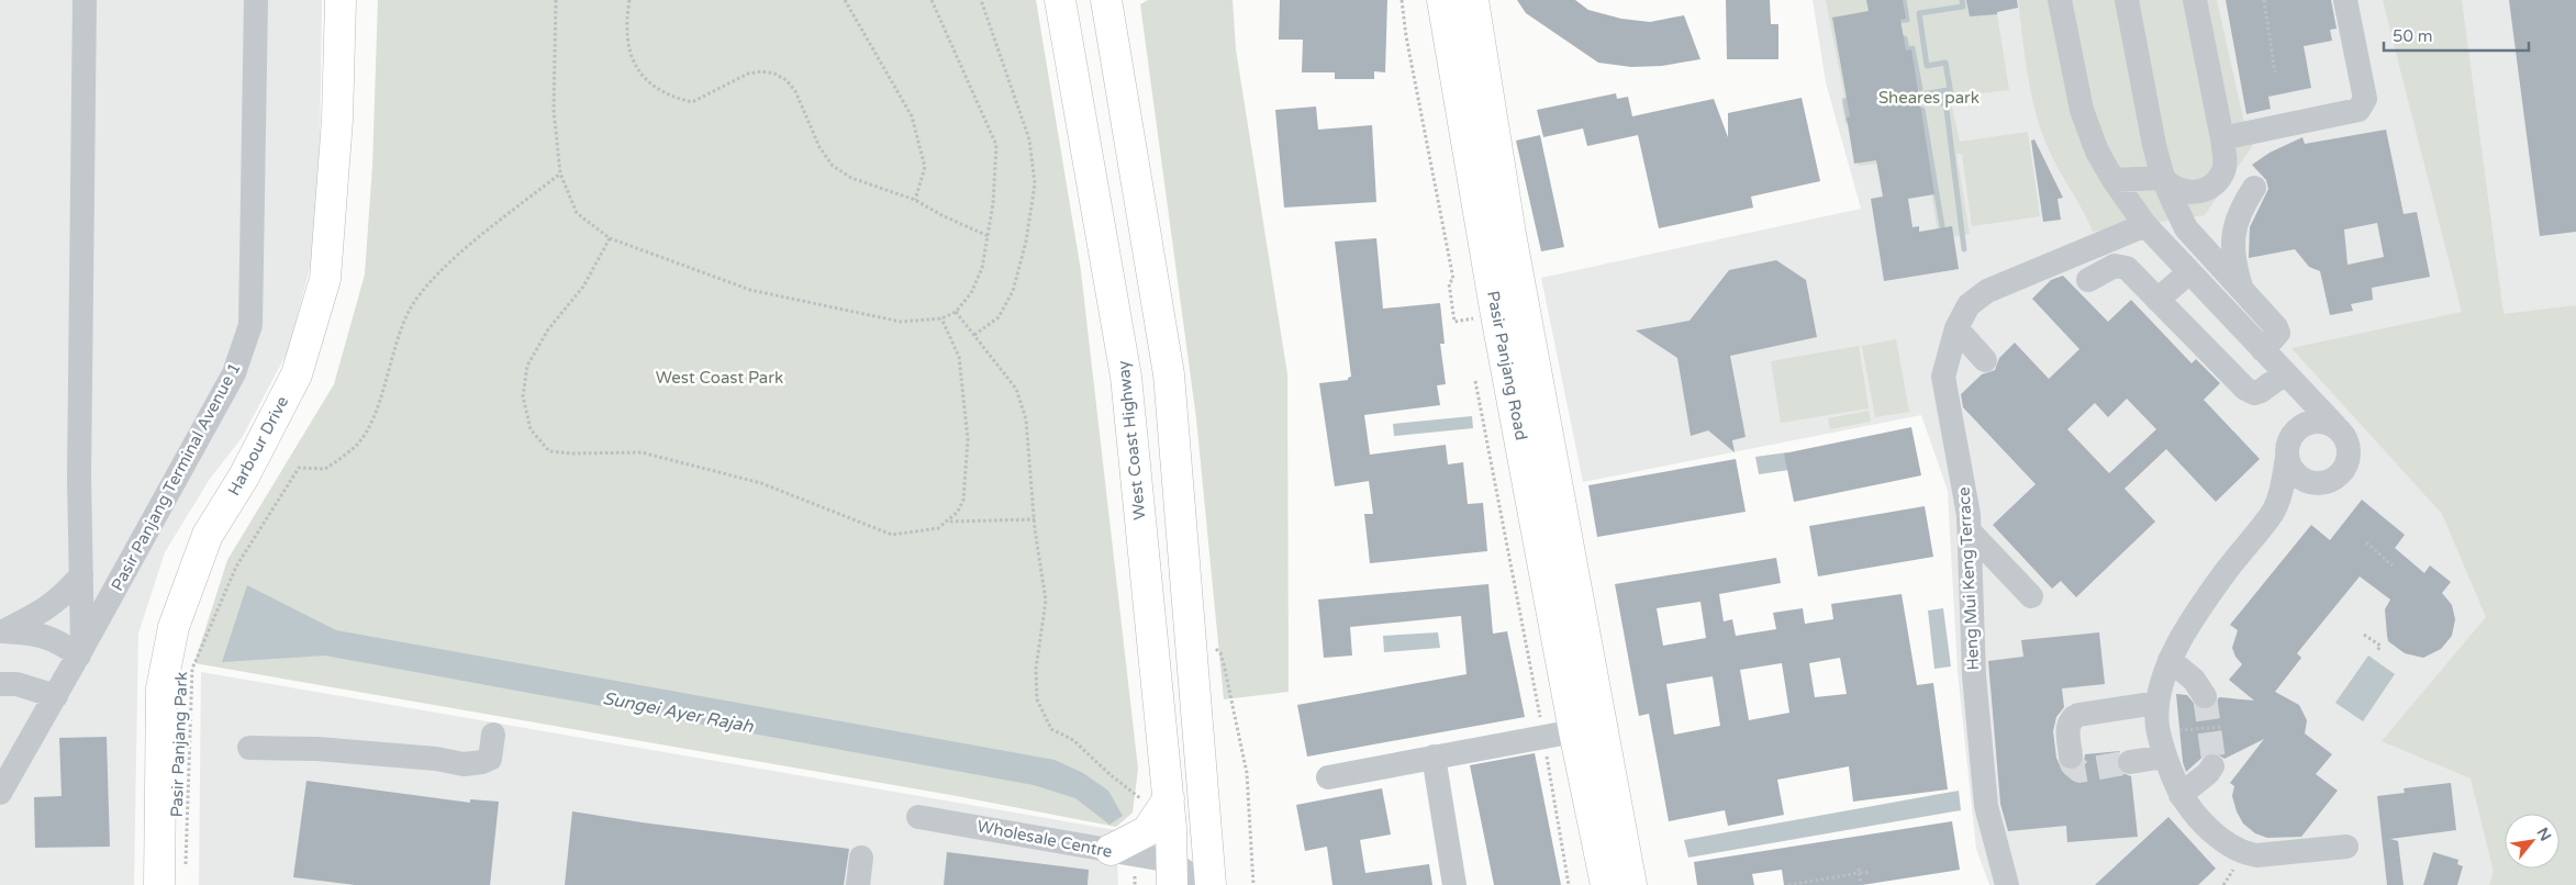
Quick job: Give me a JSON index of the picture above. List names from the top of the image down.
{
  "streets": {
    "main road": ["Pasir Panjang Road", "West Coast Highway", "Harbour Drive"],
    "street": ["Pasir Panjang Terminal Avenue 1", "Heng Mui Keng Terrace", "Wholesale Centre"],
    "path": ["Pasir Panjang Park"]
  },
  "crossings": [
    ["West Coast Highway", "Wholesale Centre"],
    ["Harbour Drive", "Pasir Panjang Park"]
  ],
  "water": ["Sungei Ayer Rajah"],
  "parks": ["Sheares park", "West Coast Park"],
  "scale_bar": "50 m",
  "north": "top right"
}
